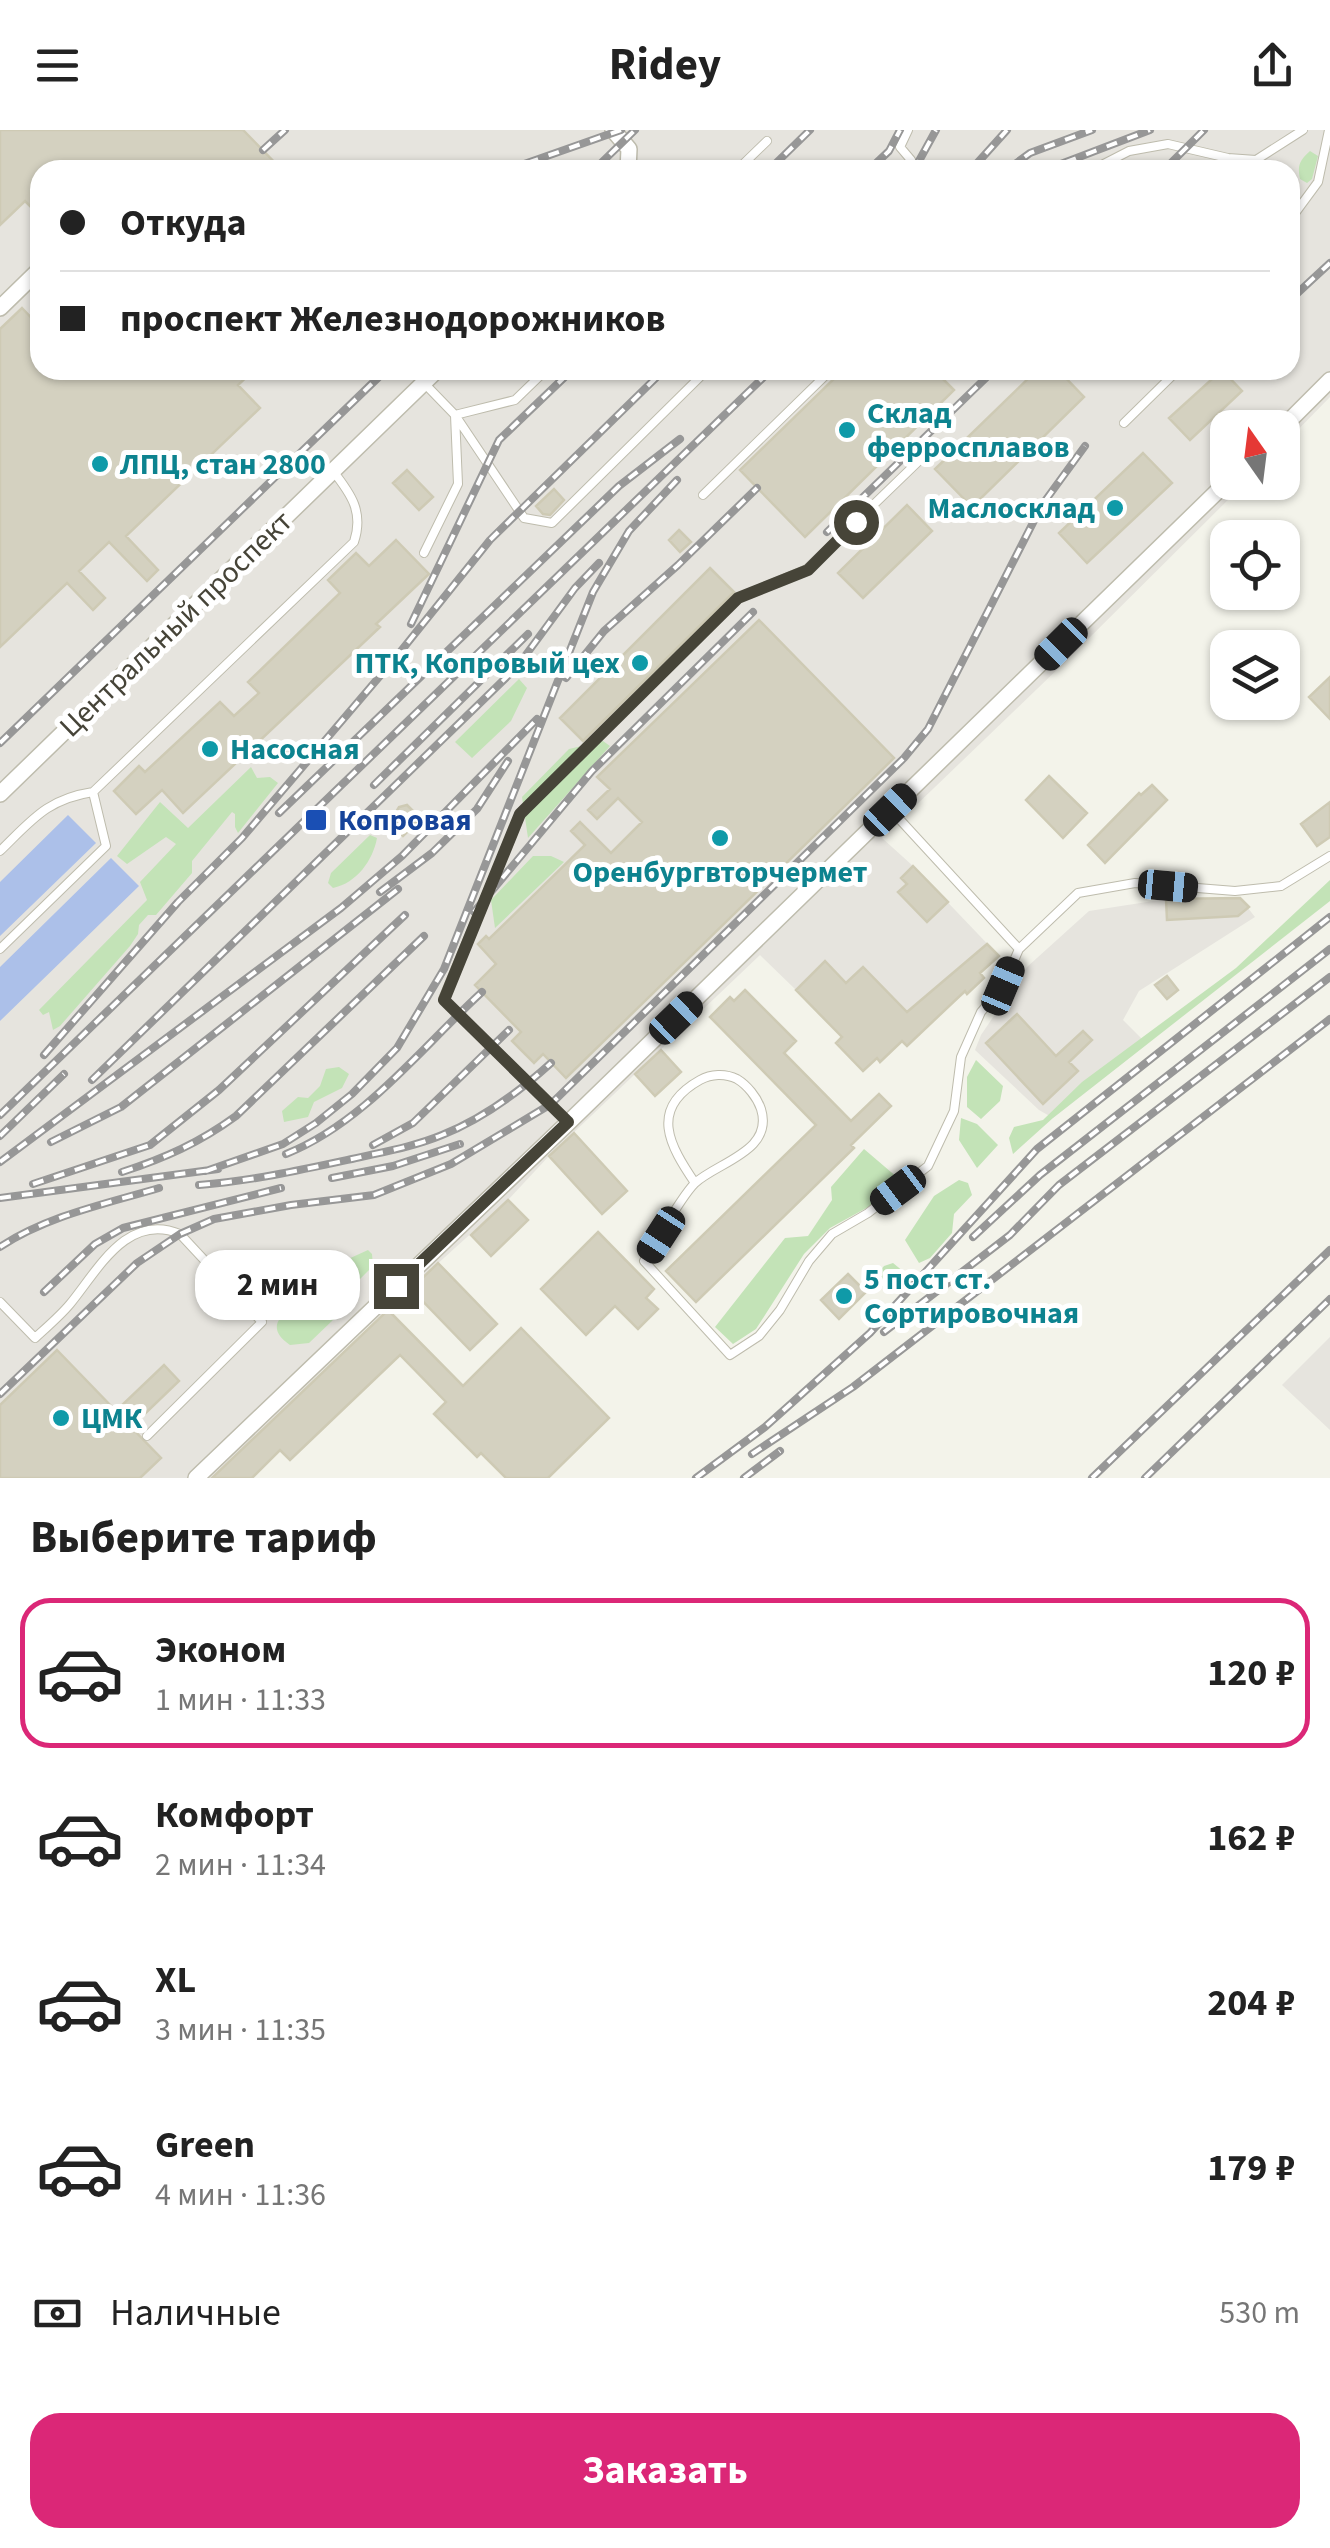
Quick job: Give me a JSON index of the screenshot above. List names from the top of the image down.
{
  "streets": {
    "street": ["Центральный проспект"]
  },
  "places": {
    "other": [
      "Склад ферросплавов",
      "ЛПЦ, стан 2800",
      "Маслосклад",
      "ПТК, Копровый цех",
      "Насосная",
      "Оренбургвторчермет",
      "5 пост ст. Сортировочная",
      "ЦМК"
    ],
    "transit": ["Копровая"]
  },
  "north": "top",
  "page": {
    "header": "Ridey",
    "banner": ["Откуда", "проспект Железнодорожников"],
    "bubble": "2 мин",
    "heading": "Выберите тариф",
    "list": [
      {
        "name": "Эконом",
        "note": "1 мин · 11:33",
        "value": "120 ₽"
      },
      {
        "name": "Комфорт",
        "note": "2 мин · 11:34",
        "value": "162 ₽"
      },
      {
        "name": "XL",
        "note": "3 мин · 11:35",
        "value": "204 ₽"
      },
      {
        "name": "Green",
        "note": "4 мин · 11:36",
        "value": "179 ₽"
      }
    ],
    "pay": ["Наличные", "530 m"],
    "buttons": "Заказать"
  }
}
